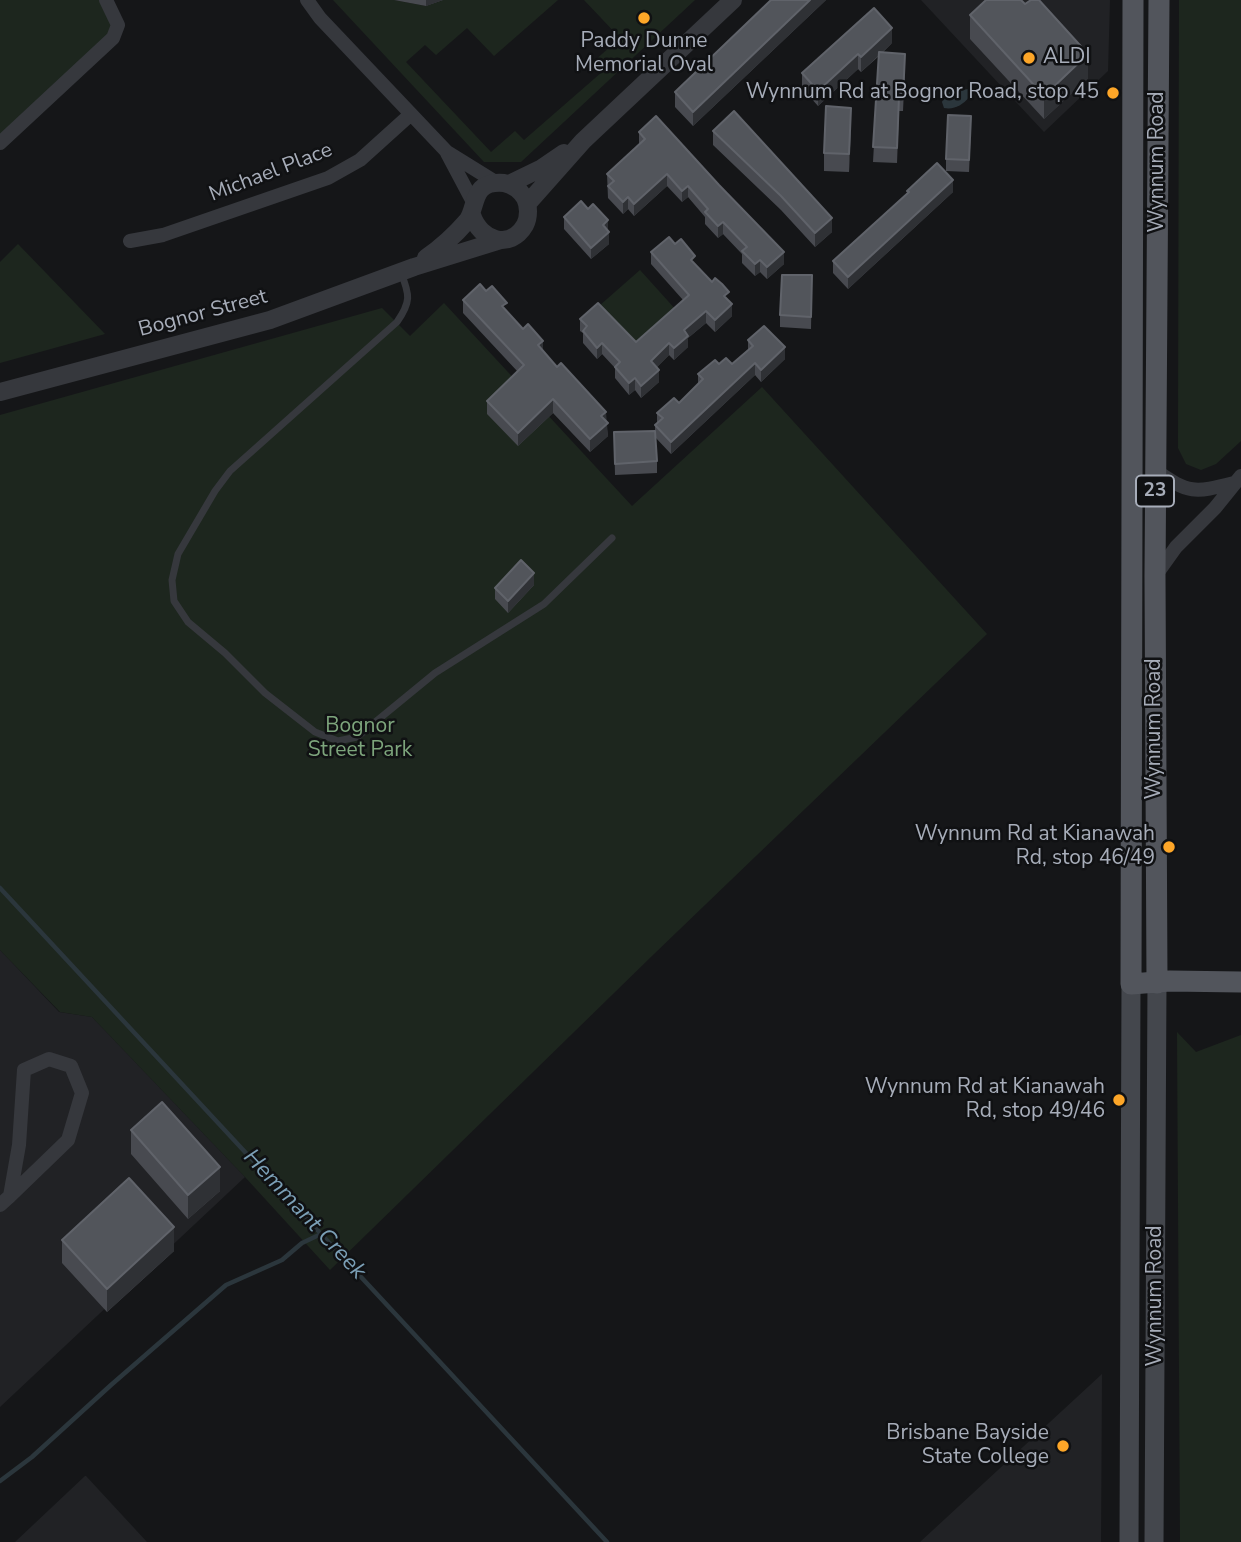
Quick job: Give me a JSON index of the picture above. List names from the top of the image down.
{
  "streets": {
    "main road": ["Wynnum Road", "23"],
    "street": ["Michael Place", "Bognor Street"]
  },
  "water": ["Hemmant Creek"],
  "parks": ["Bognor Street Park"],
  "places": [
    "Paddy Dunne Memorial Oval",
    "ALDI",
    "Wynnum Rd at Bognor Road, stop 45",
    "Wynnum Rd at Kianawah Rd, stop 46/49",
    "Wynnum Rd at Kianawah Rd, stop 49/46",
    "Brisbane Bayside State College"
  ]
}
